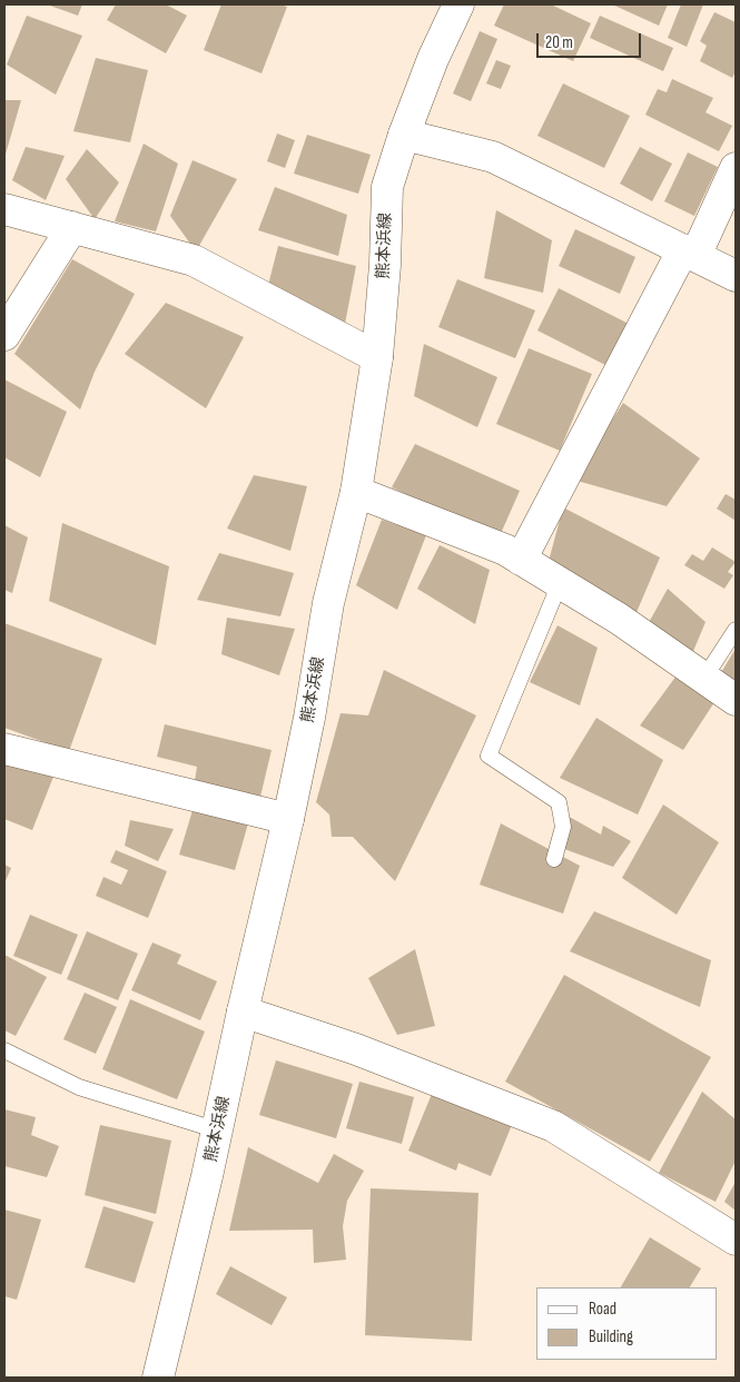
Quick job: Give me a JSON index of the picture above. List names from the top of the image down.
{
  "streets": {
    "street": ["熊本浜線"]
  },
  "legend": ["Road", "Building"],
  "scale_bar": "20 m"
}
